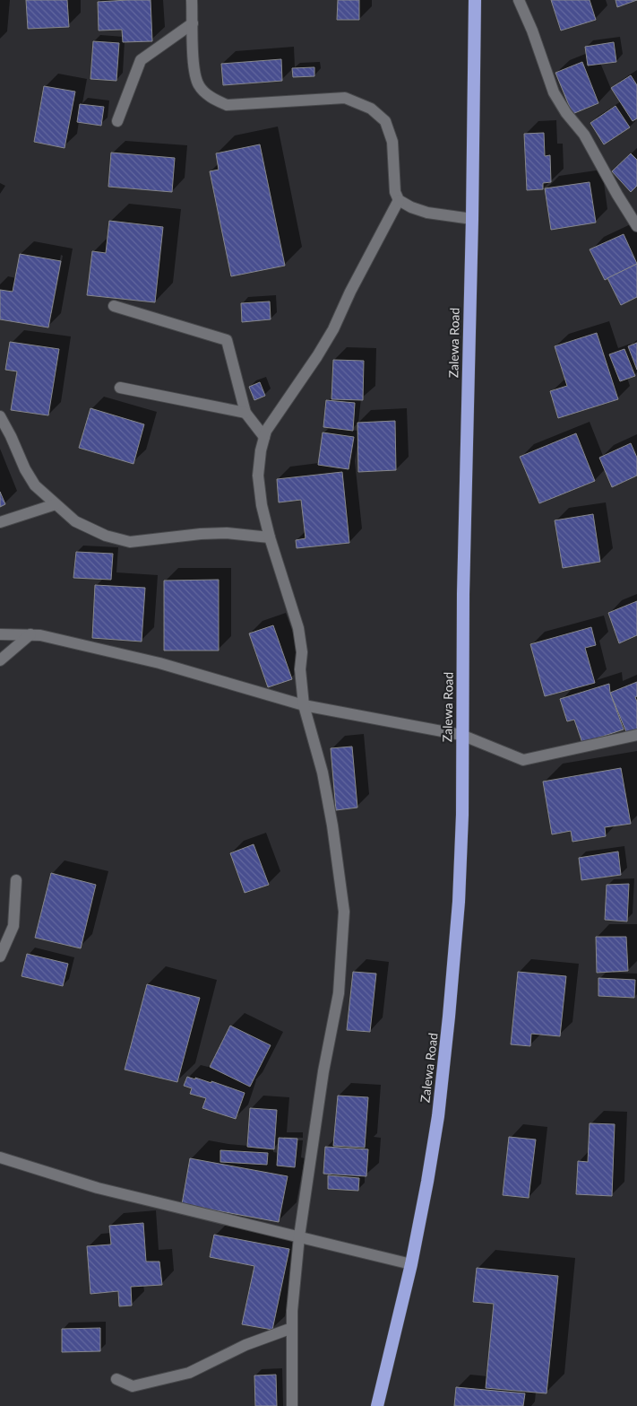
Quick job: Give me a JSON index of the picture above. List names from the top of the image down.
{
  "streets": {
    "highway": ["Zalewa Road"]
  }
}
